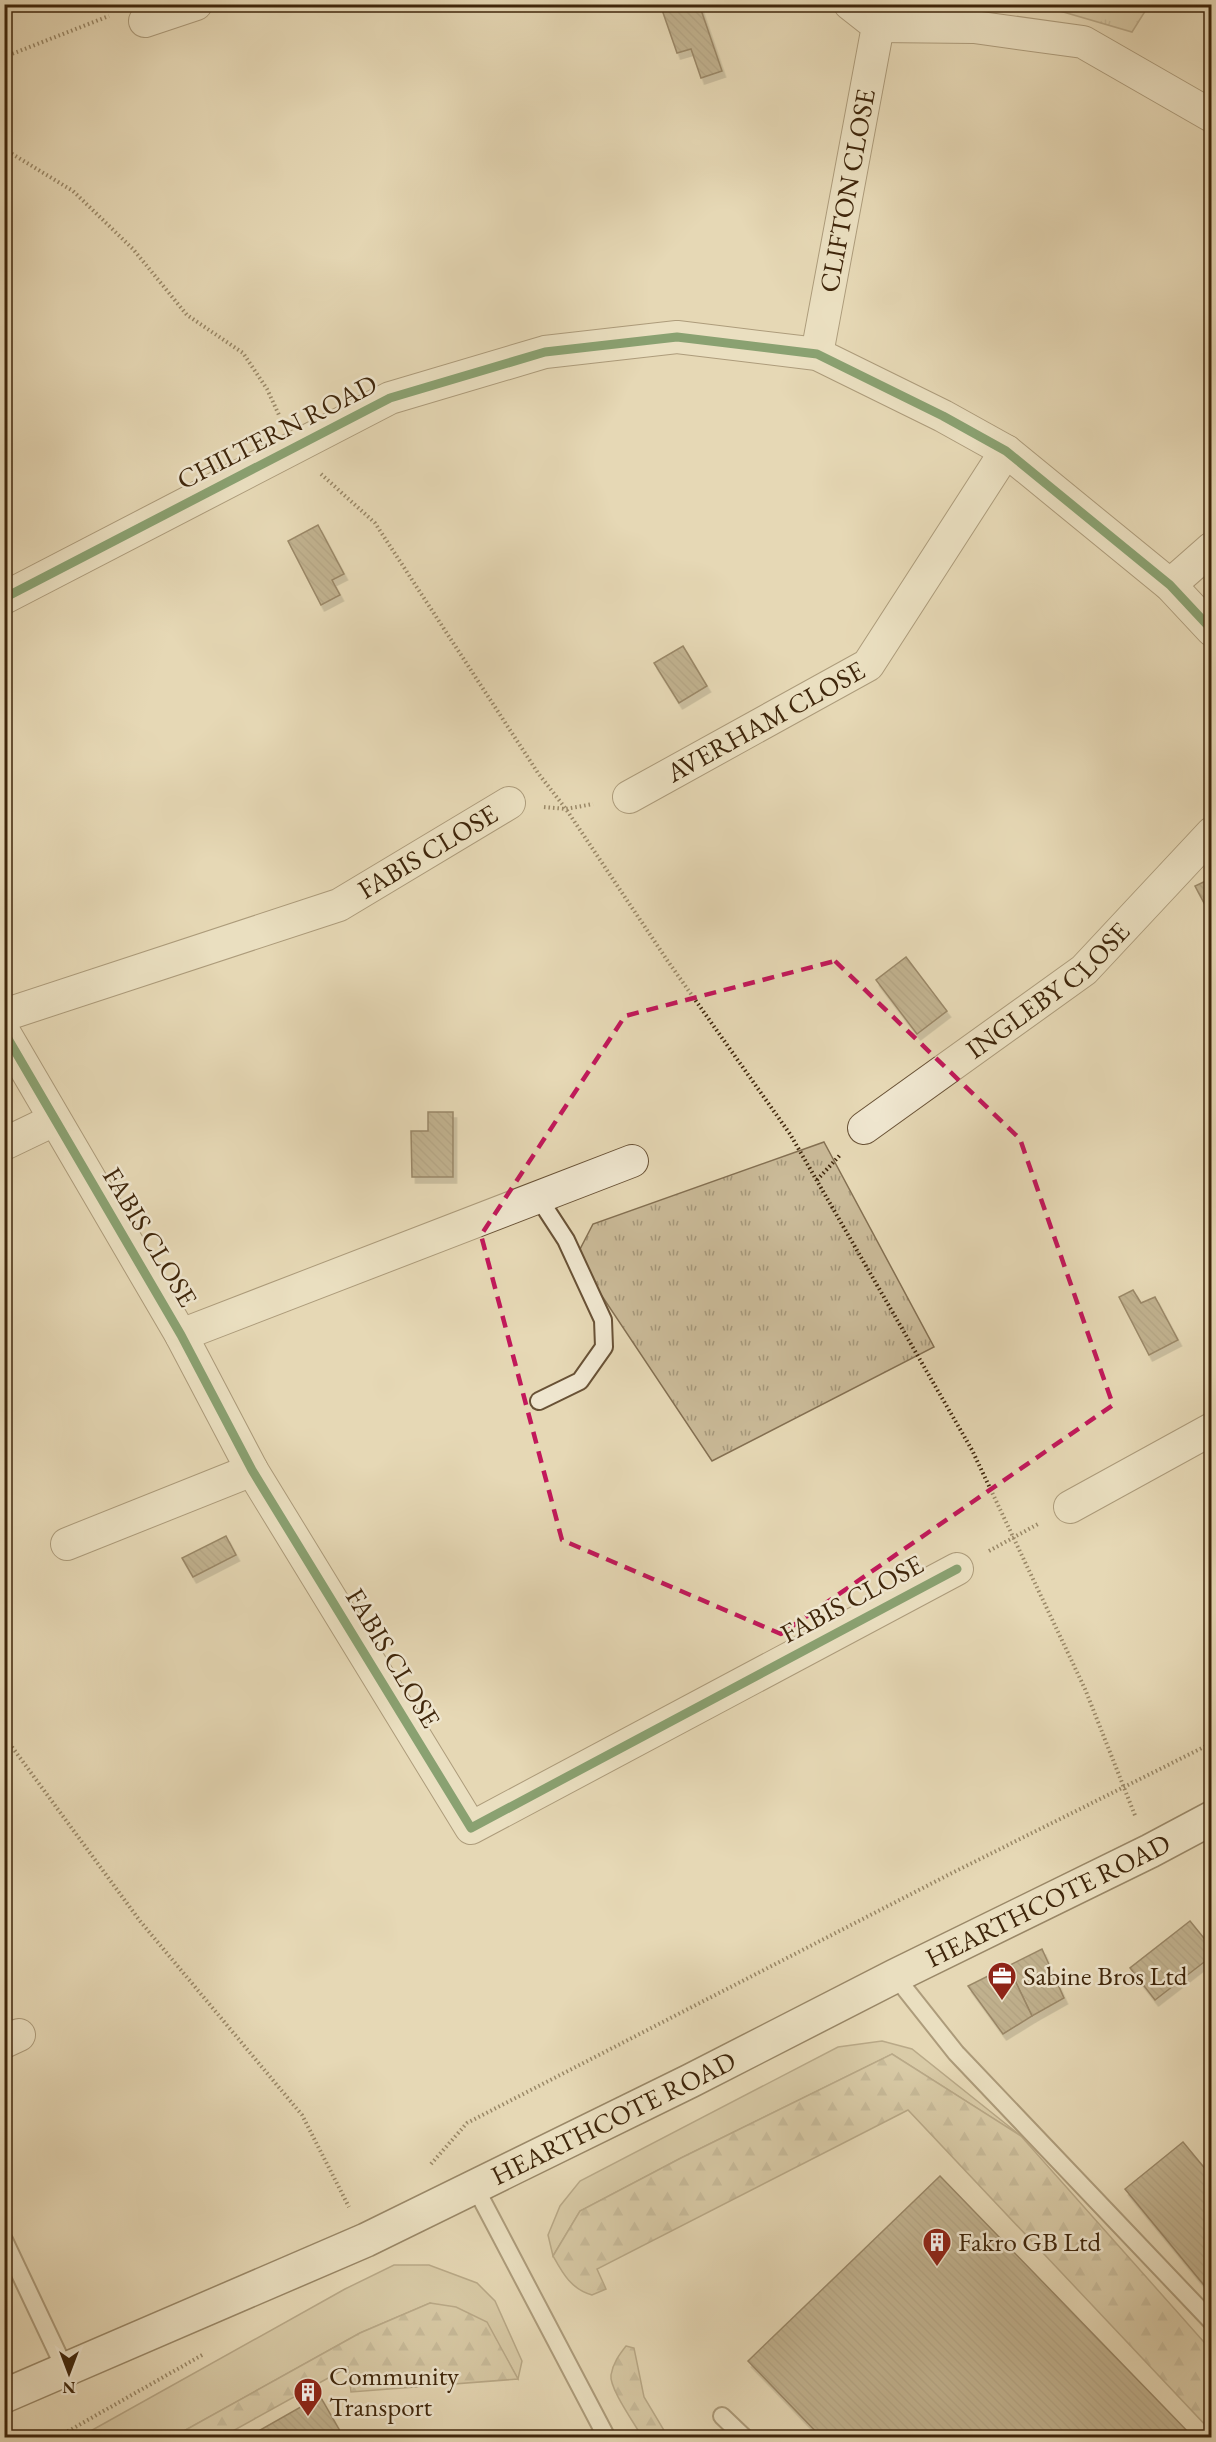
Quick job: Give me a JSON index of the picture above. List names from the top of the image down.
{
  "streets": {
    "street": [
      "CLIFTON CLOSE",
      "CHILTERN ROAD",
      "AVERHAM CLOSE",
      "FABIS CLOSE",
      "INGLEBY CLOSE",
      "HEARTHCOTE ROAD"
    ]
  },
  "crossings": [
    ["CLIFTON CLOSE", "CHILTERN ROAD"],
    ["CHILTERN ROAD", "AVERHAM CLOSE"]
  ],
  "places": {
    "office": ["Sabine Bros Ltd"],
    "building": ["Fakro GB Ltd", "Community Transport"]
  },
  "north": "bottom"
}
